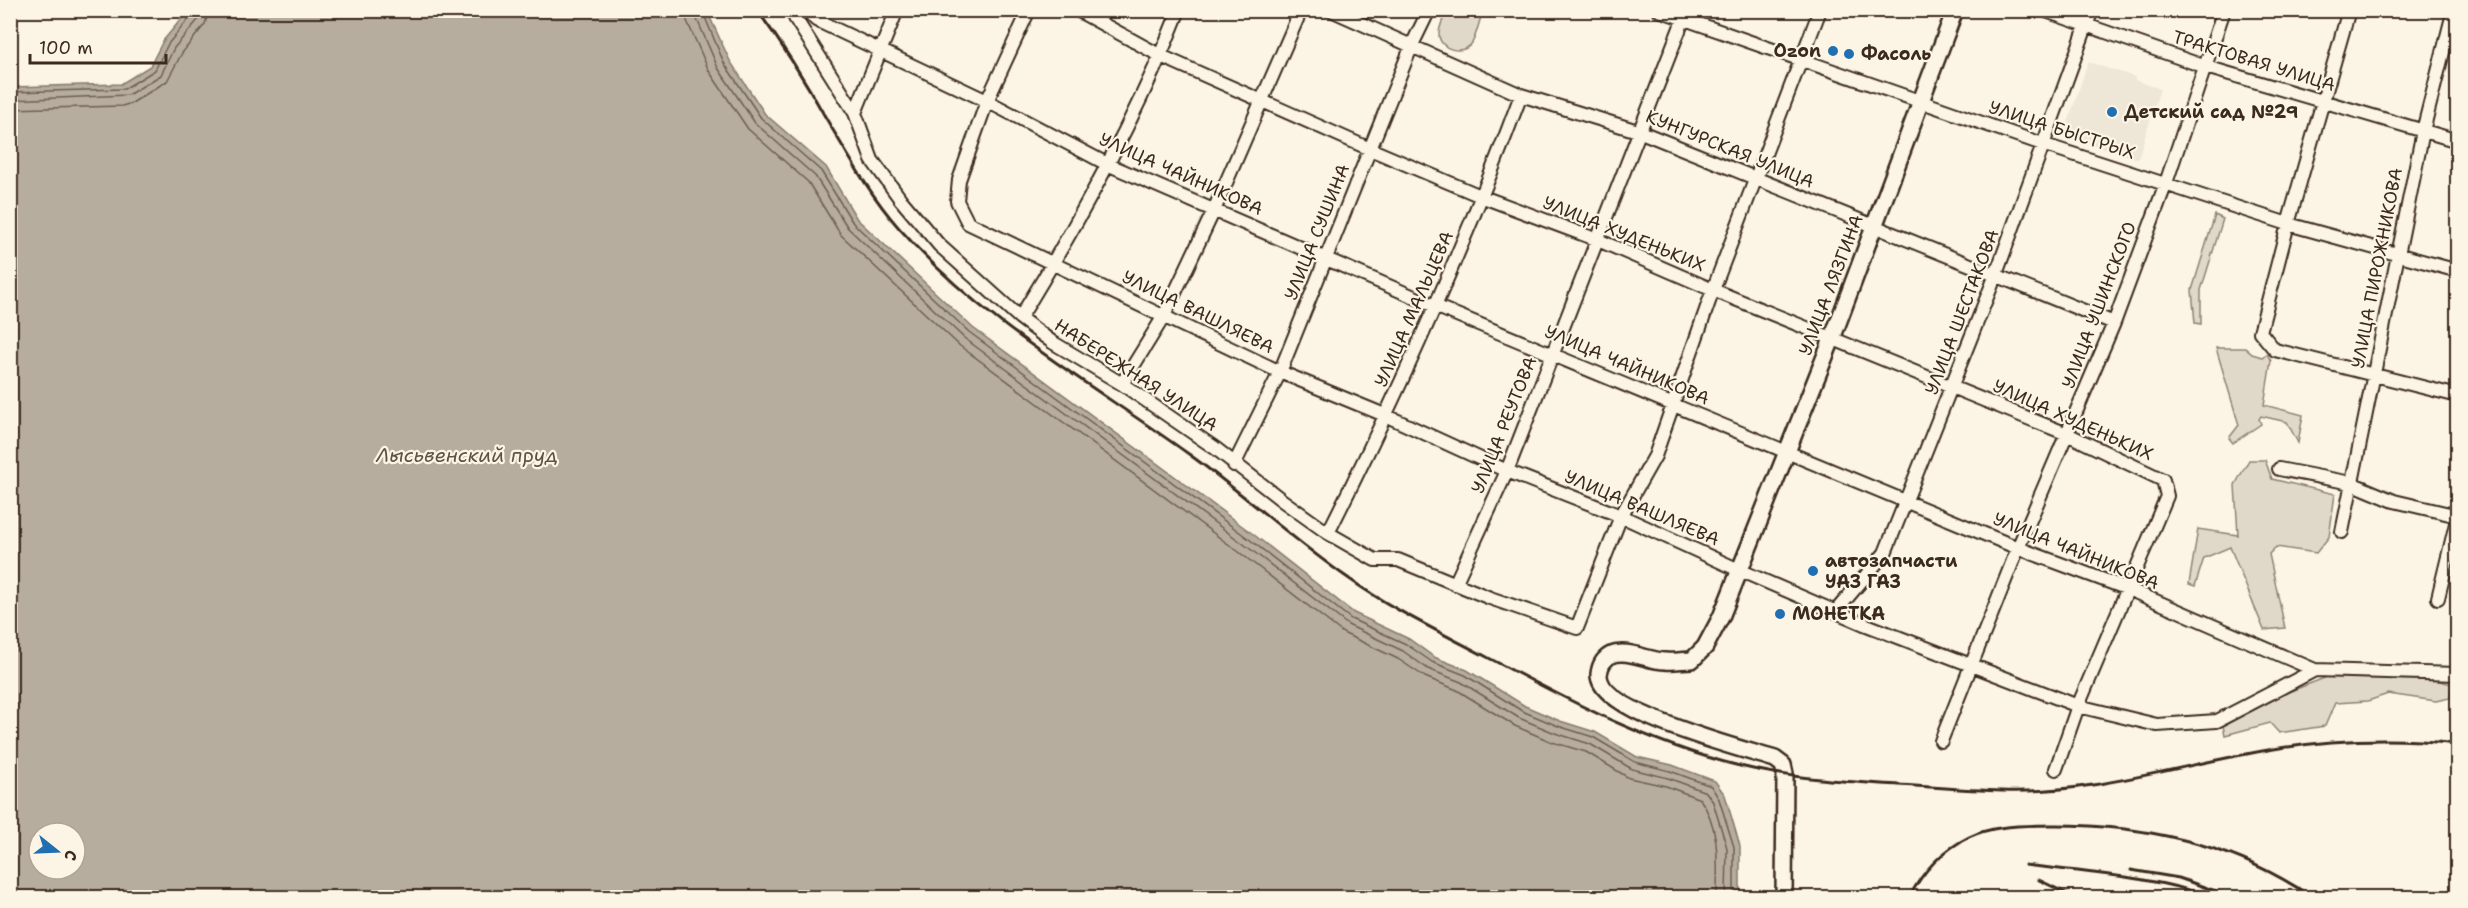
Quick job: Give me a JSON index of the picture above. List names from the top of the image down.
{
  "streets": {
    "main road": ["УЛИЦА ЛЯЗГИНА"],
    "street": [
      "ТРАКТОВАЯ УЛИЦА",
      "УЛИЦА БЫСТРЫХ",
      "КУНГУРСКАЯ УЛИЦА",
      "УЛИЦА ЧАЙНИКОВА",
      "УЛИЦА СУШИНА",
      "УЛИЦА ХУДЕНЬКИХ",
      "УЛИЦА ПИРОЖНИКОВА",
      "УЛИЦА УШИНСКОГО",
      "УЛИЦА МАЛЬЦЕВА",
      "УЛИЦА ВАШЛЯЕВА",
      "УЛИЦА ШЕСТАКОВА",
      "НАБЕРЕЖНАЯ УЛИЦА",
      "УЛИЦА РЕУТОВА"
    ]
  },
  "crossings": [
    ["ТРАКТОВАЯ УЛИЦА", "УЛИЦА ПИРОЖНИКОВА"],
    ["ТРАКТОВАЯ УЛИЦА", "УЛИЦА УШИНСКОГО"],
    ["ТРАКТОВАЯ УЛИЦА", "УЛИЦА ШЕСТАКОВА"],
    ["УЛИЦА БЫСТРЫХ", "УЛИЦА ПИРОЖНИКОВА"],
    ["УЛИЦА БЫСТРЫХ", "УЛИЦА ЛЯЗГИНА"],
    ["УЛИЦА БЫСТРЫХ", "УЛИЦА УШИНСКОГО"],
    ["УЛИЦА БЫСТРЫХ", "УЛИЦА ШЕСТАКОВА"],
    ["УЛИЦА БЫСТРЫХ", "УЛИЦА РЕУТОВА"],
    ["КУНГУРСКАЯ УЛИЦА", "УЛИЦА СУШИНА"],
    ["КУНГУРСКАЯ УЛИЦА", "УЛИЦА ЛЯЗГИНА"],
    ["КУНГУРСКАЯ УЛИЦА", "УЛИЦА УШИНСКОГО"],
    ["КУНГУРСКАЯ УЛИЦА", "УЛИЦА МАЛЬЦЕВА"],
    ["КУНГУРСКАЯ УЛИЦА", "УЛИЦА ШЕСТАКОВА"],
    ["КУНГУРСКАЯ УЛИЦА", "УЛИЦА РЕУТОВА"],
    ["УЛИЦА ЧАЙНИКОВА", "УЛИЦА СУШИНА"],
    ["УЛИЦА ЧАЙНИКОВА", "УЛИЦА ХУДЕНЬКИХ"],
    ["УЛИЦА ЧАЙНИКОВА", "УЛИЦА ЛЯЗГИНА"],
    ["УЛИЦА ЧАЙНИКОВА", "УЛИЦА УШИНСКОГО"],
    ["УЛИЦА ЧАЙНИКОВА", "УЛИЦА МАЛЬЦЕВА"],
    ["УЛИЦА ЧАЙНИКОВА", "УЛИЦА ВАШЛЯЕВА"],
    ["УЛИЦА ЧАЙНИКОВА", "УЛИЦА ШЕСТАКОВА"],
    ["УЛИЦА ЧАЙНИКОВА", "УЛИЦА РЕУТОВА"],
    ["УЛИЦА СУШИНА", "УЛИЦА ХУДЕНЬКИХ"],
    ["УЛИЦА СУШИНА", "УЛИЦА ВАШЛЯЕВА"],
    ["УЛИЦА СУШИНА", "НАБЕРЕЖНАЯ УЛИЦА"],
    ["УЛИЦА ХУДЕНЬКИХ", "УЛИЦА ЛЯЗГИНА"],
    ["УЛИЦА ХУДЕНЬКИХ", "УЛИЦА УШИНСКОГО"],
    ["УЛИЦА ХУДЕНЬКИХ", "УЛИЦА МАЛЬЦЕВА"],
    ["УЛИЦА ХУДЕНЬКИХ", "УЛИЦА ШЕСТАКОВА"],
    ["УЛИЦА ХУДЕНЬКИХ", "УЛИЦА РЕУТОВА"],
    ["УЛИЦА ЛЯЗГИНА", "УЛИЦА ВАШЛЯЕВА"],
    ["УЛИЦА УШИНСКОГО", "УЛИЦА ВАШЛЯЕВА"],
    ["УЛИЦА МАЛЬЦЕВА", "УЛИЦА ВАШЛЯЕВА"],
    ["УЛИЦА МАЛЬЦЕВА", "НАБЕРЕЖНАЯ УЛИЦА"],
    ["УЛИЦА ВАШЛЯЕВА", "УЛИЦА ШЕСТАКОВА"],
    ["УЛИЦА ВАШЛЯЕВА", "НАБЕРЕЖНАЯ УЛИЦА"],
    ["УЛИЦА ВАШЛЯЕВА", "УЛИЦА РЕУТОВА"],
    ["НАБЕРЕЖНАЯ УЛИЦА", "УЛИЦА РЕУТОВА"]
  ],
  "water": ["Лысьвенский пруд"],
  "places": [
    "Ozon",
    "Фасоль",
    "Детский сад №29",
    "автозапчасти УАЗ ГАЗ",
    "МОНЕТКА"
  ],
  "scale_bar": "100 m",
  "north": "right"
}
